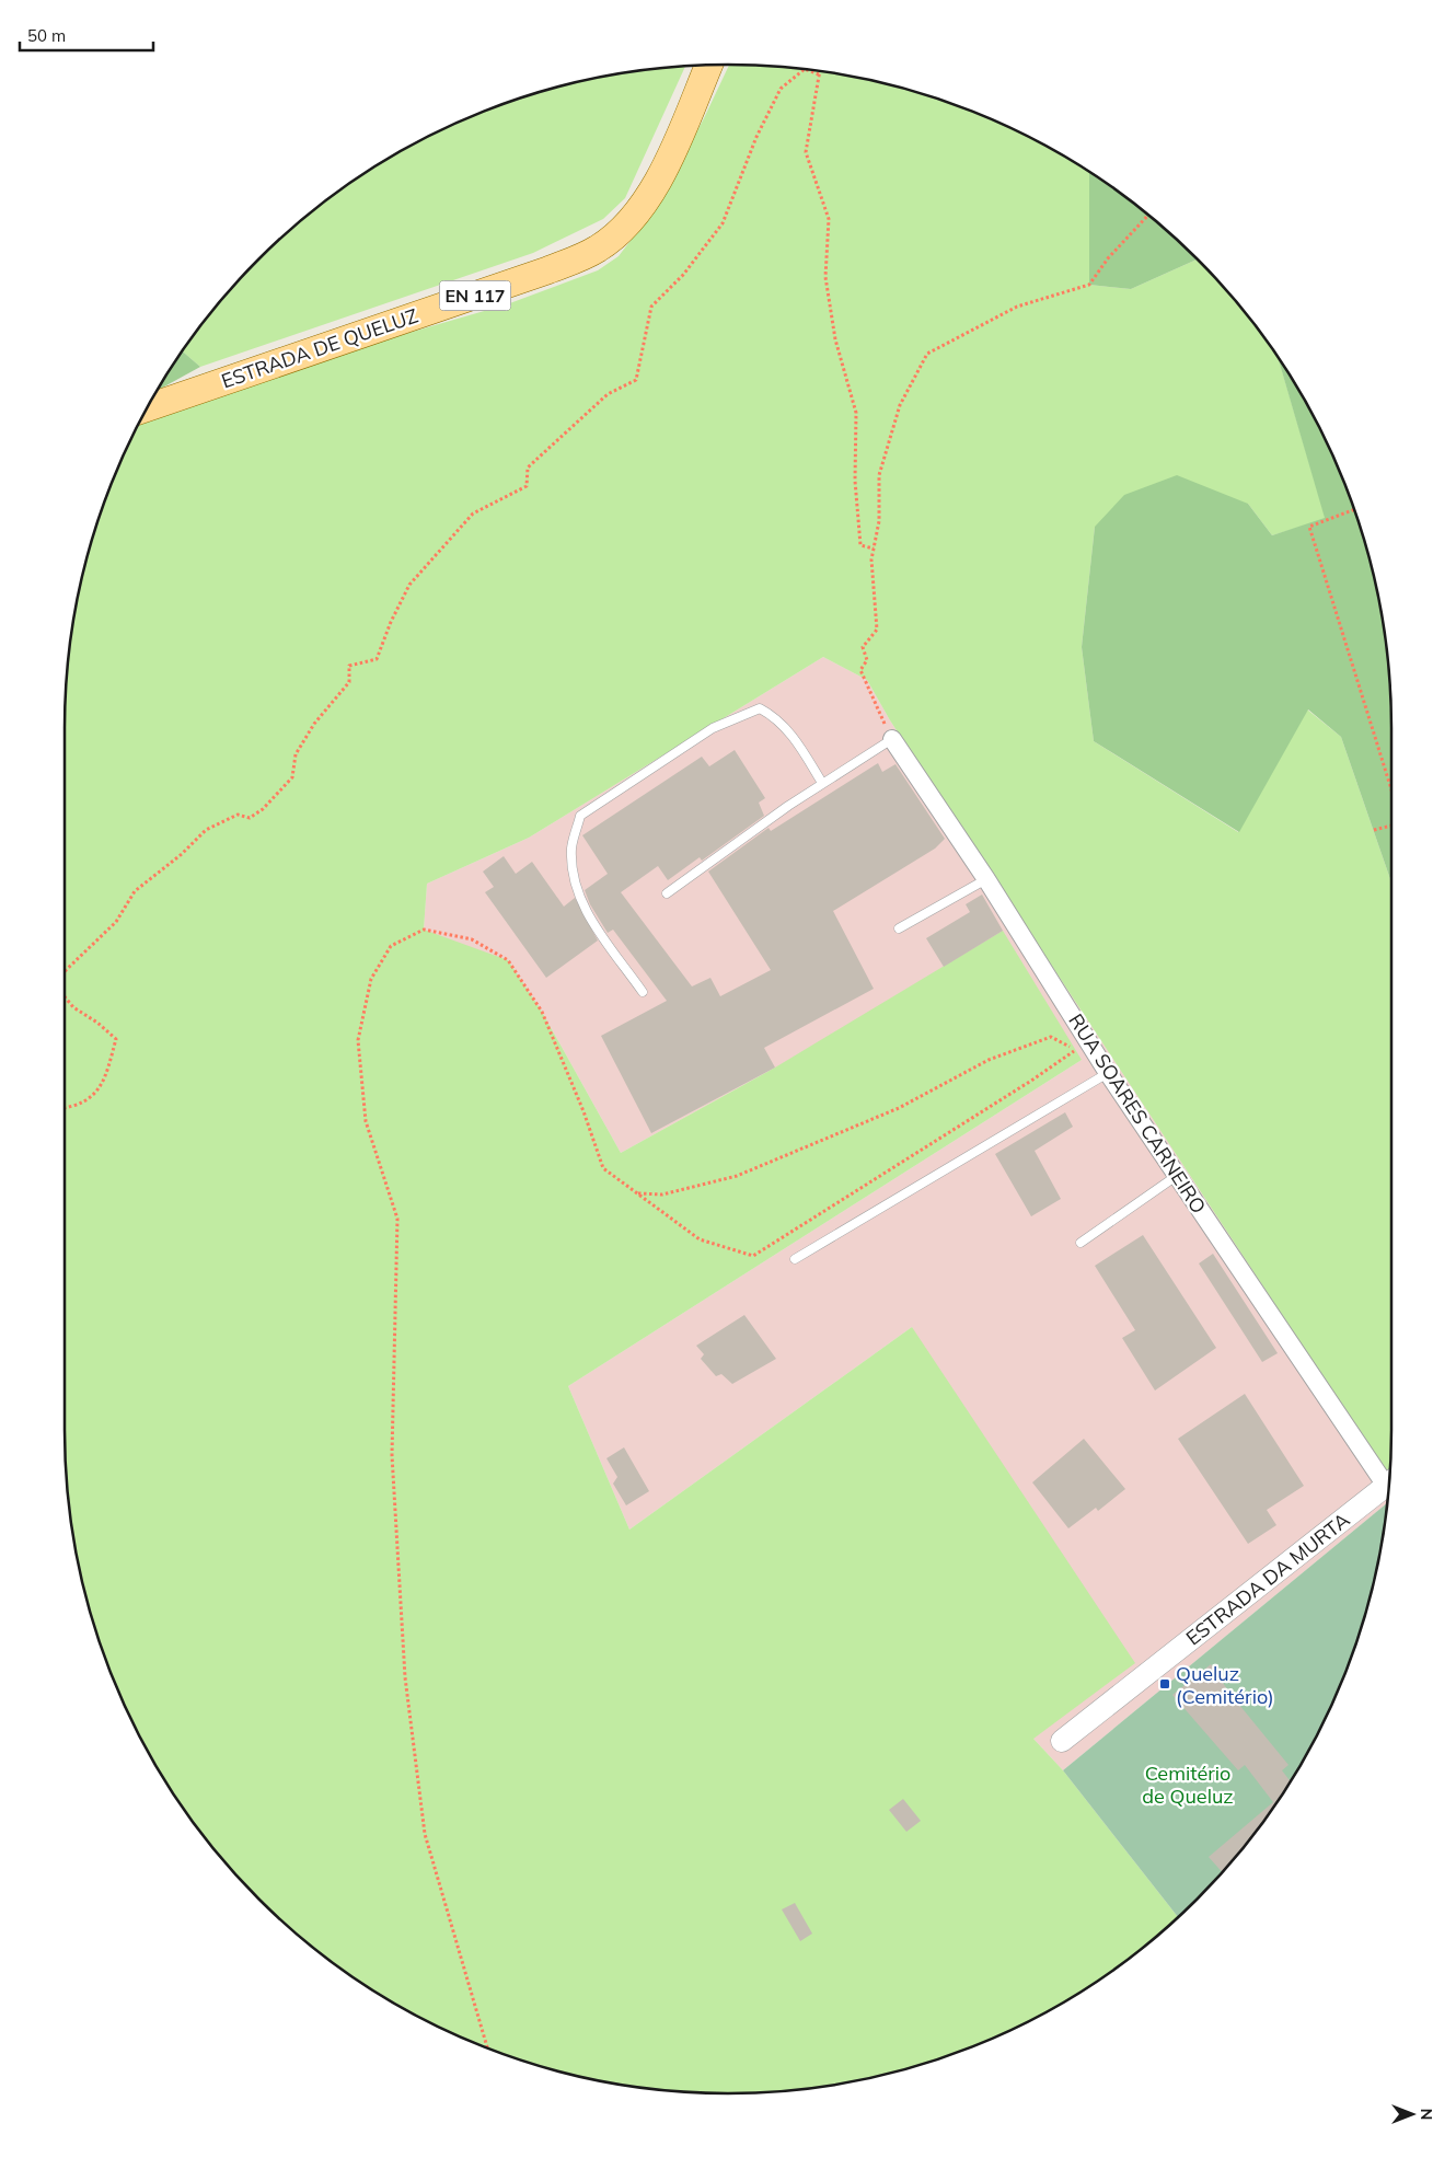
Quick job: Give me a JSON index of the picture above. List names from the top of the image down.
{
  "streets": {
    "main road": ["EN 117", "ESTRADA DE QUELUZ"],
    "street": ["RUA SOARES CARNEIRO", "ESTRADA DA MURTA"]
  },
  "parks": ["Cemitério de Queluz"],
  "places": {
    "transit": ["Queluz (Cemitério)"]
  },
  "scale_bar": "50 m",
  "north": "right"
}
